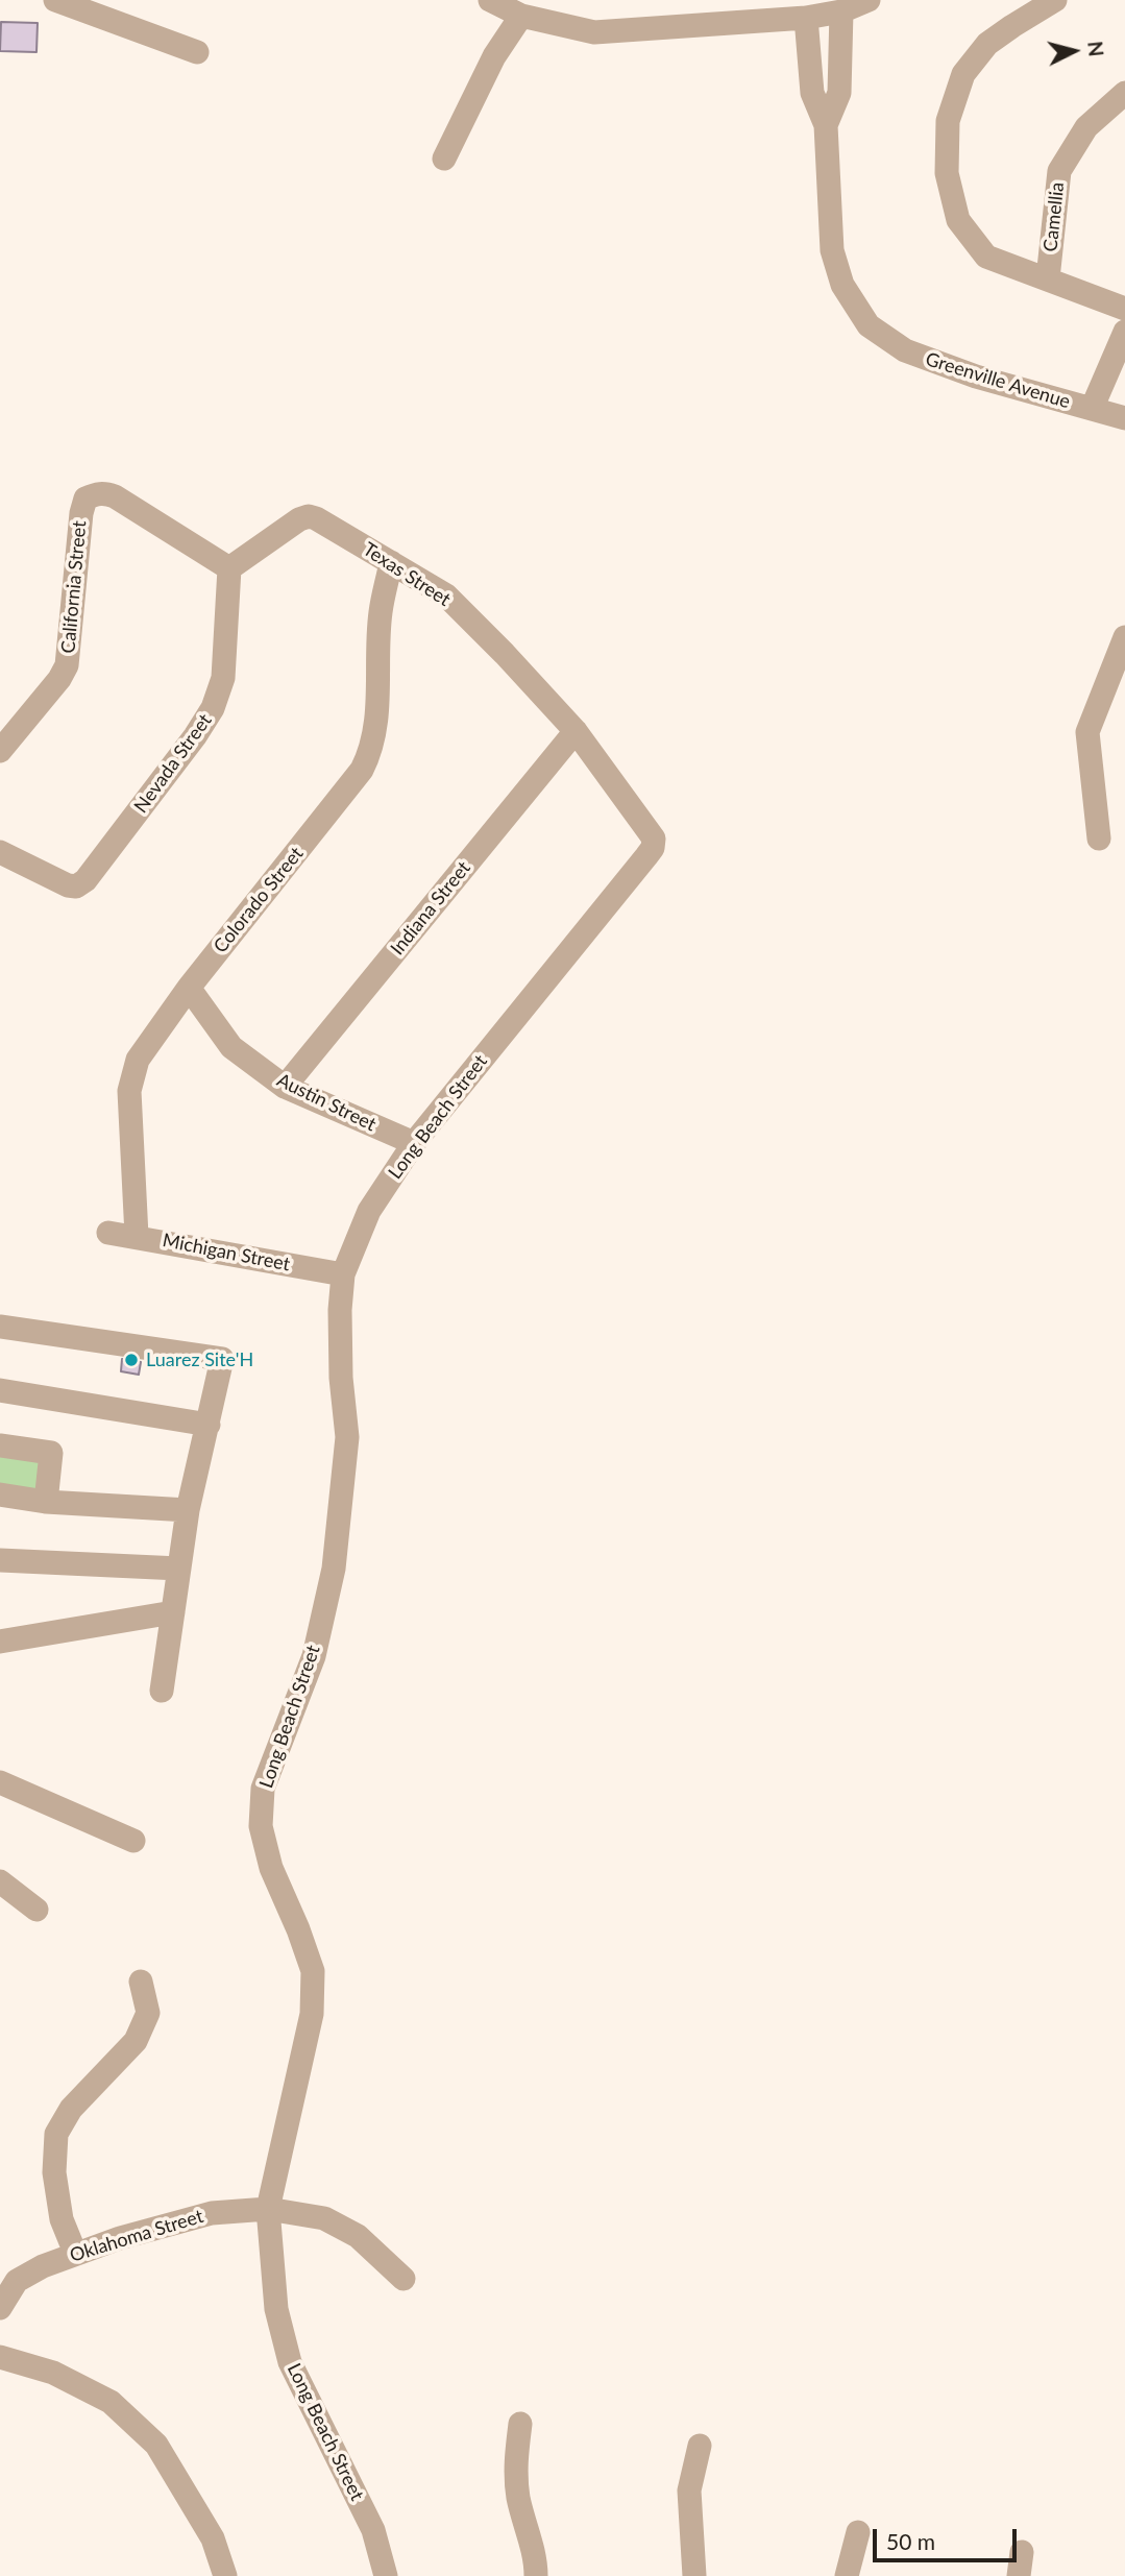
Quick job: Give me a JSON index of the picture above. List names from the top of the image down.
{
  "streets": {
    "street": [
      "Camellia",
      "Greenville Avenue",
      "Texas Street",
      "California Street",
      "Nevada Street",
      "Colorado Street",
      "Indiana Street",
      "Austin Street",
      "Long Beach Street",
      "Michigan Street",
      "Oklahoma Street"
    ]
  },
  "crossings": [
    ["Texas Street", "California Street"],
    ["Texas Street", "Nevada Street"],
    ["Texas Street", "Colorado Street"],
    ["Texas Street", "Indiana Street"],
    ["Texas Street", "Long Beach Street"],
    ["California Street", "Nevada Street"],
    ["Colorado Street", "Austin Street"],
    ["Colorado Street", "Michigan Street"],
    ["Indiana Street", "Austin Street"],
    ["Austin Street", "Long Beach Street"],
    ["Long Beach Street", "Michigan Street"],
    ["Long Beach Street", "Oklahoma Street"]
  ],
  "places": ["Luarez Site'H"],
  "scale_bar": "50 m",
  "north": "right"
}
